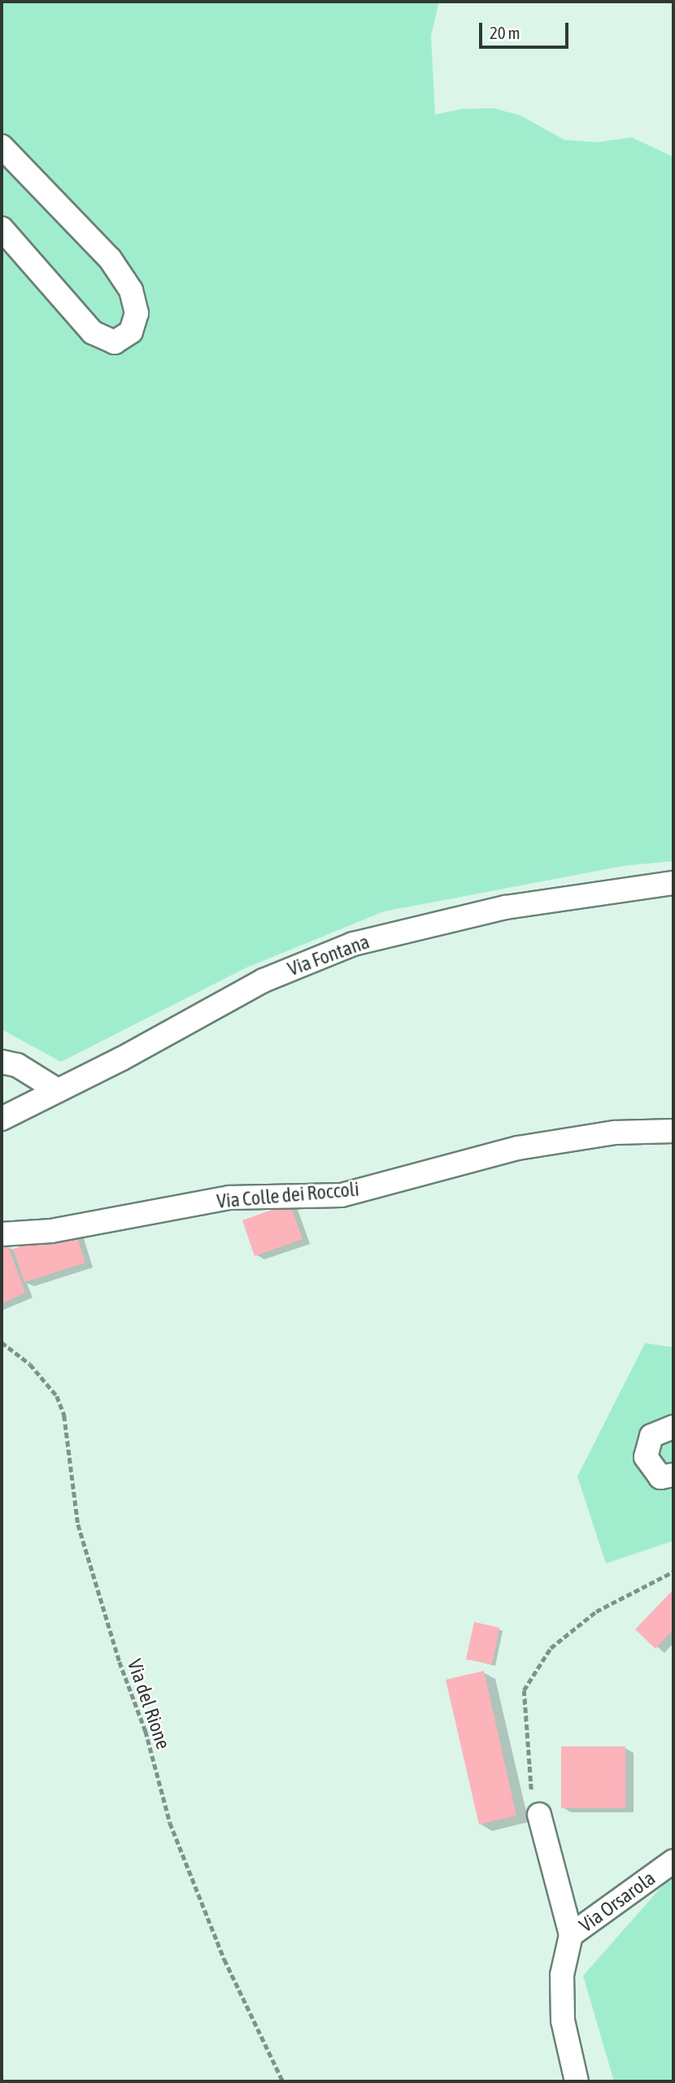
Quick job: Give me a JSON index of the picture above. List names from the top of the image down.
{
  "streets": {
    "street": ["Via Fontana", "Via Colle dei Roccoli", "Via Orsarola"],
    "path": ["Via del Rione"]
  },
  "scale_bar": "20 m"
}
